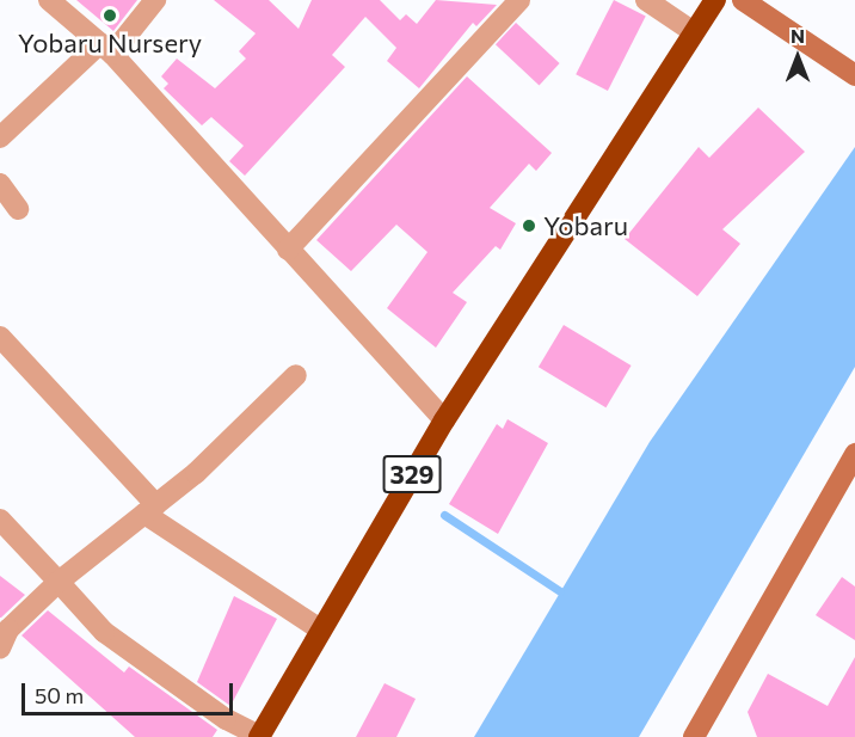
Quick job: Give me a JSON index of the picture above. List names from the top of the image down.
{
  "streets": {
    "highway": ["329"]
  },
  "places": ["Yobaru Nursery", "Yobaru"],
  "scale_bar": "50 m",
  "north": "top"
}
